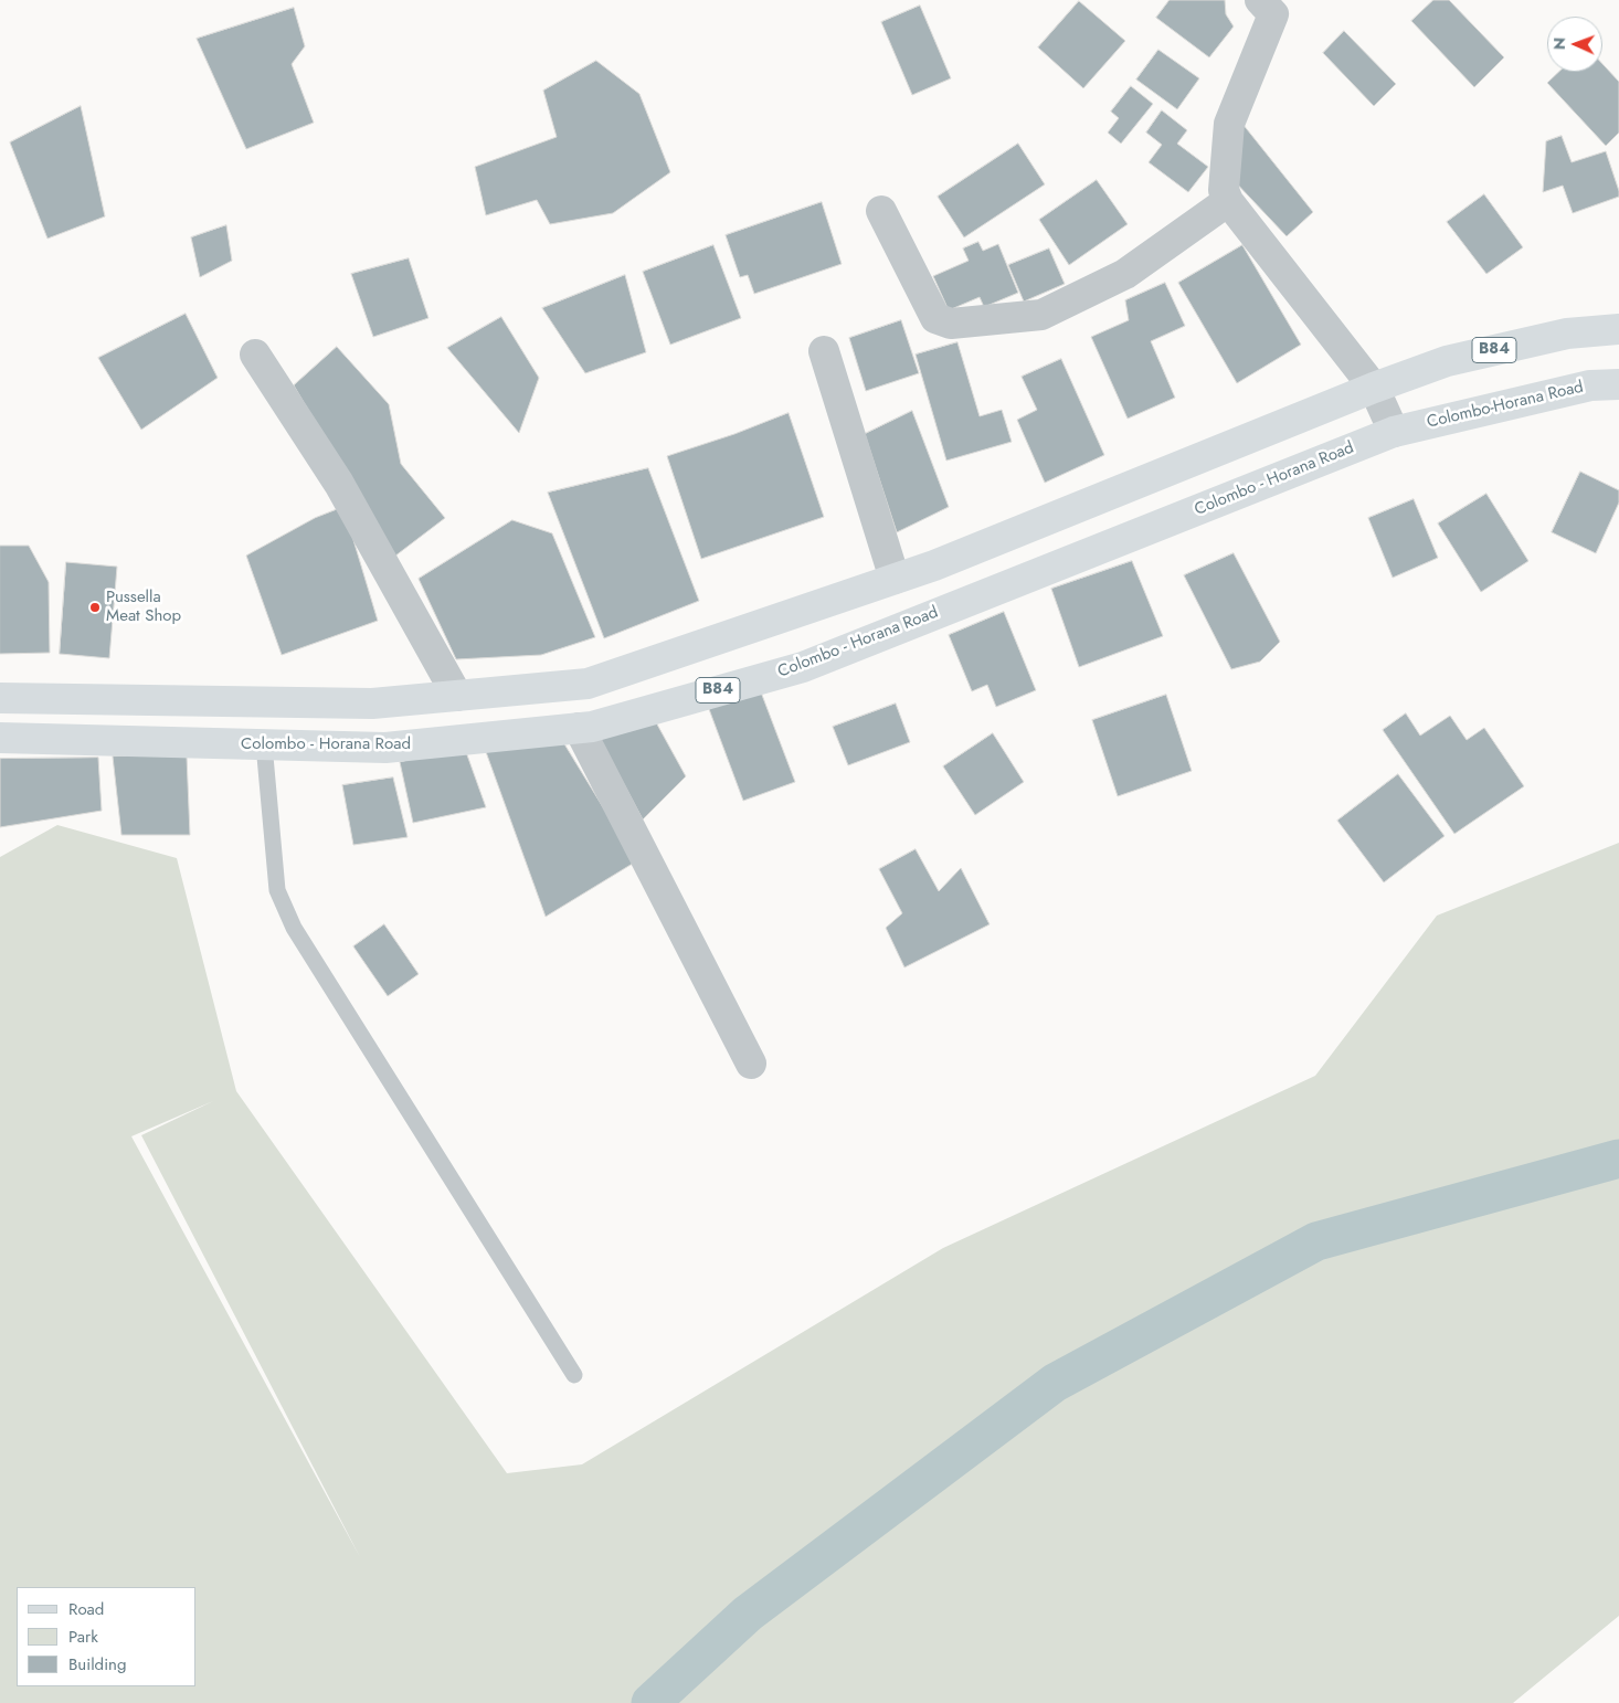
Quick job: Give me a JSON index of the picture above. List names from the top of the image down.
{
  "streets": {
    "main road": ["B84", "Colombo-Horana Road", "Colombo - Horana Road"]
  },
  "crossings": [
    ["Colombo-Horana Road", "Colombo - Horana Road"]
  ],
  "places": ["Pussella Meat Shop"],
  "legend": ["Road", "Park", "Building"],
  "north": "left"
}
